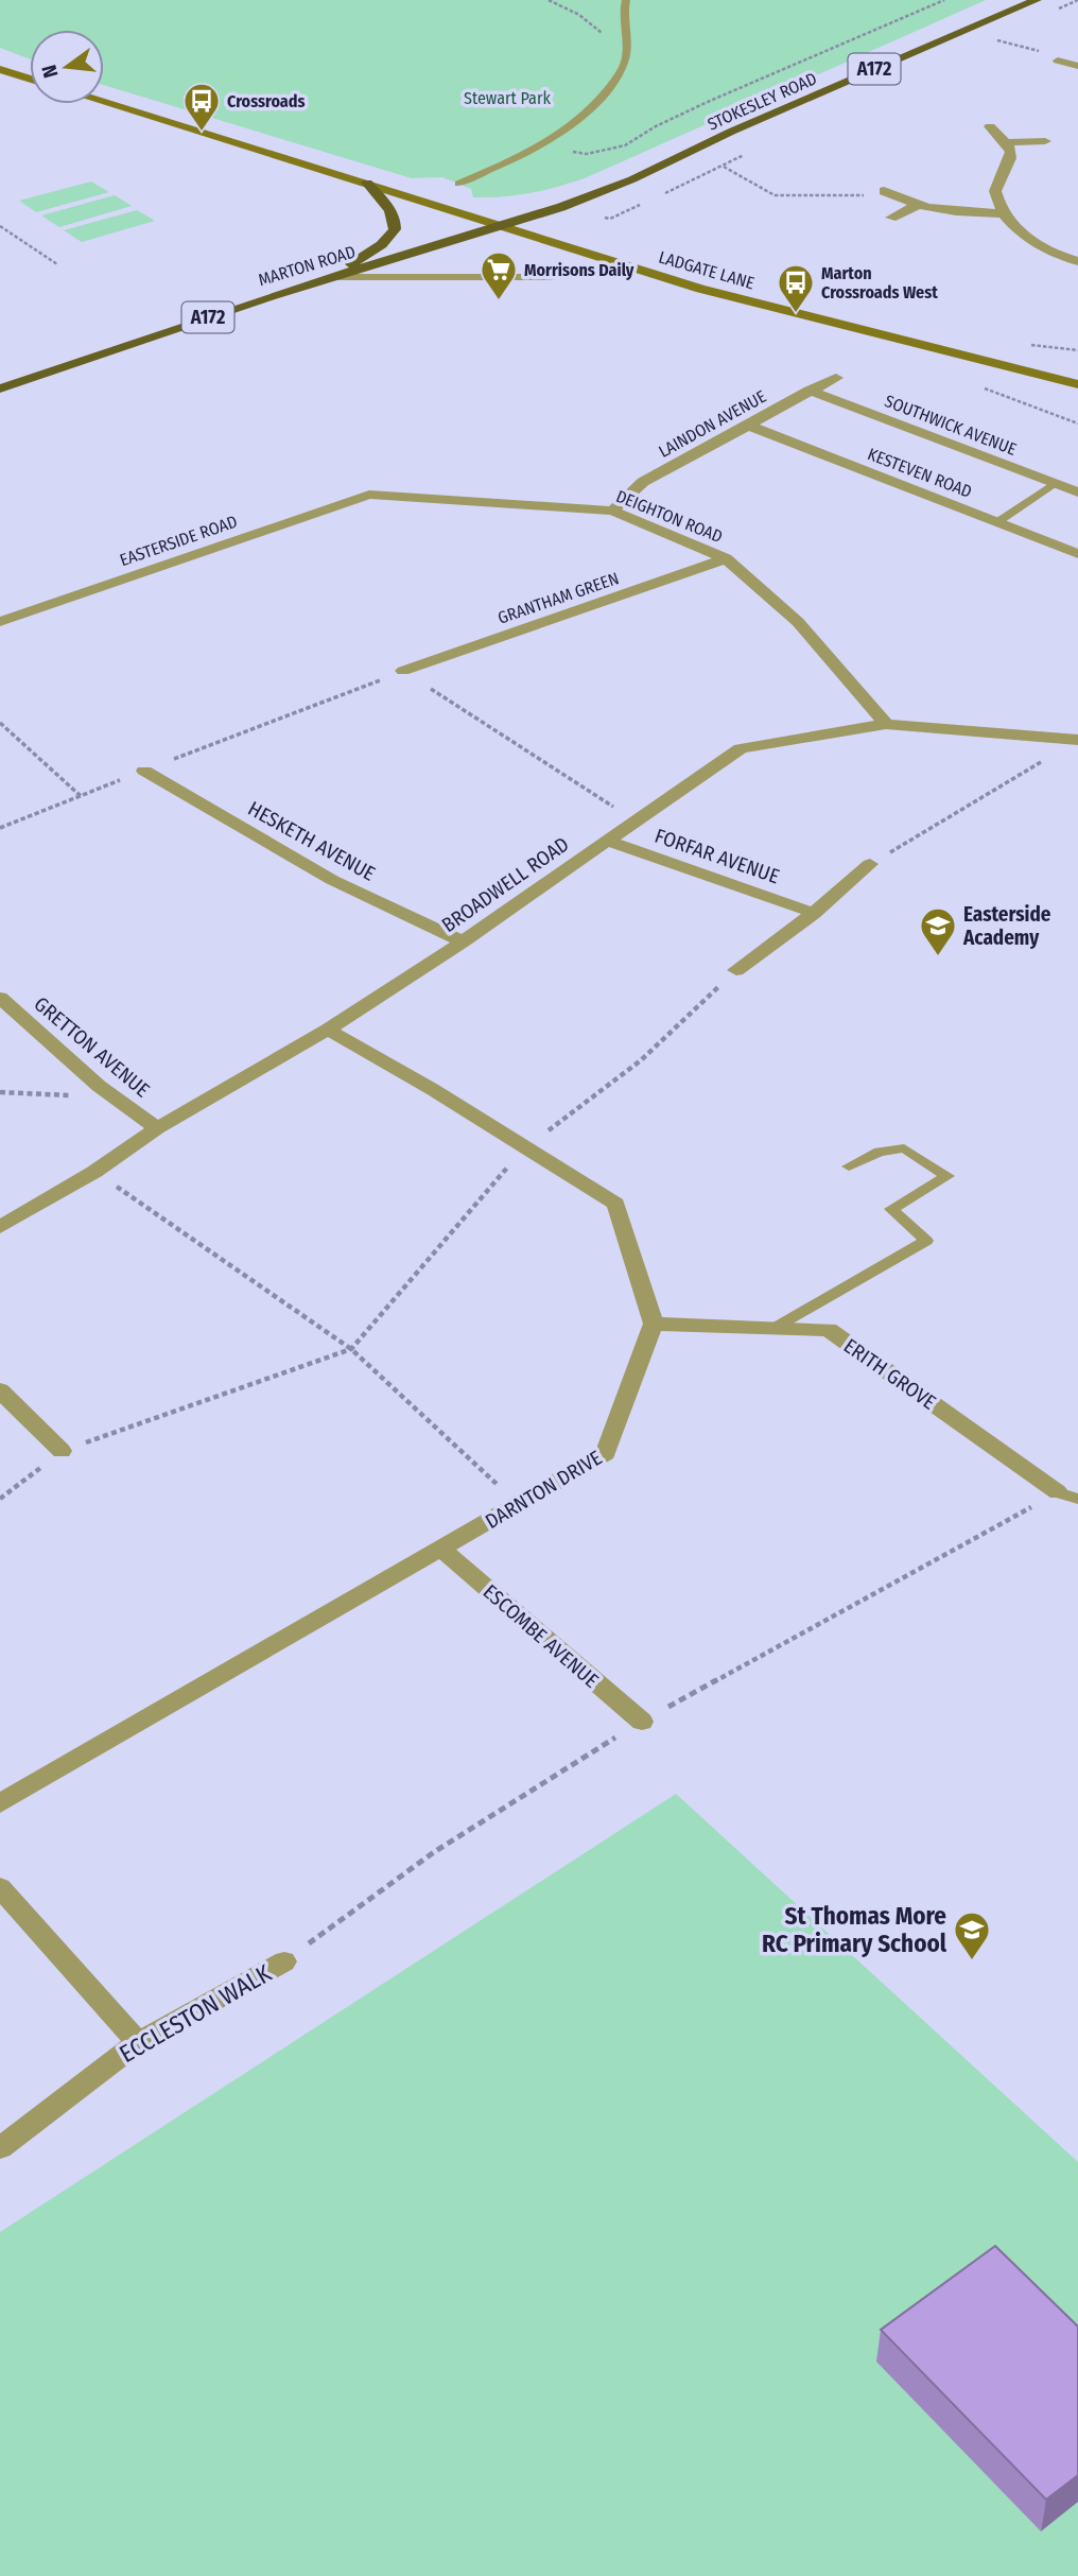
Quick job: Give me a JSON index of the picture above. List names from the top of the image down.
{
  "streets": {
    "main road": [
      "A172",
      "STOKESLEY ROAD",
      "MARTON ROAD",
      "LADGATE LANE"
    ],
    "street": [
      "LAINDON AVENUE",
      "SOUTHWICK AVENUE",
      "KESTEVEN ROAD",
      "DEIGHTON ROAD",
      "EASTERSIDE ROAD",
      "GRANTHAM GREEN",
      "HESKETH AVENUE",
      "FORFAR AVENUE",
      "BROADWELL ROAD",
      "GRETTON AVENUE",
      "ERITH GROVE",
      "DARNTON DRIVE",
      "ESCOMBE AVENUE",
      "ECCLESTON WALK"
    ]
  },
  "crossings": [
    ["A172", "MARTON ROAD"],
    ["A172", "LADGATE LANE"],
    ["STOKESLEY ROAD", "MARTON ROAD"],
    ["STOKESLEY ROAD", "LADGATE LANE"],
    ["MARTON ROAD", "LADGATE LANE"],
    ["LAINDON AVENUE", "SOUTHWICK AVENUE"],
    ["LAINDON AVENUE", "KESTEVEN ROAD"],
    ["LAINDON AVENUE", "DEIGHTON ROAD"],
    ["DEIGHTON ROAD", "EASTERSIDE ROAD"],
    ["DEIGHTON ROAD", "GRANTHAM GREEN"],
    ["DEIGHTON ROAD", "BROADWELL ROAD"],
    ["HESKETH AVENUE", "BROADWELL ROAD"],
    ["FORFAR AVENUE", "BROADWELL ROAD"],
    ["BROADWELL ROAD", "GRETTON AVENUE"],
    ["ERITH GROVE", "DARNTON DRIVE"],
    ["DARNTON DRIVE", "ESCOMBE AVENUE"]
  ],
  "parks": ["Stewart Park"],
  "places": {
    "bus stop": ["Crossroads", "Marton Crossroads West"],
    "supermarket": ["Morrisons Daily"],
    "school or university": ["Easterside Academy", "St Thomas More RC Primary School"]
  },
  "north": "left"
}
